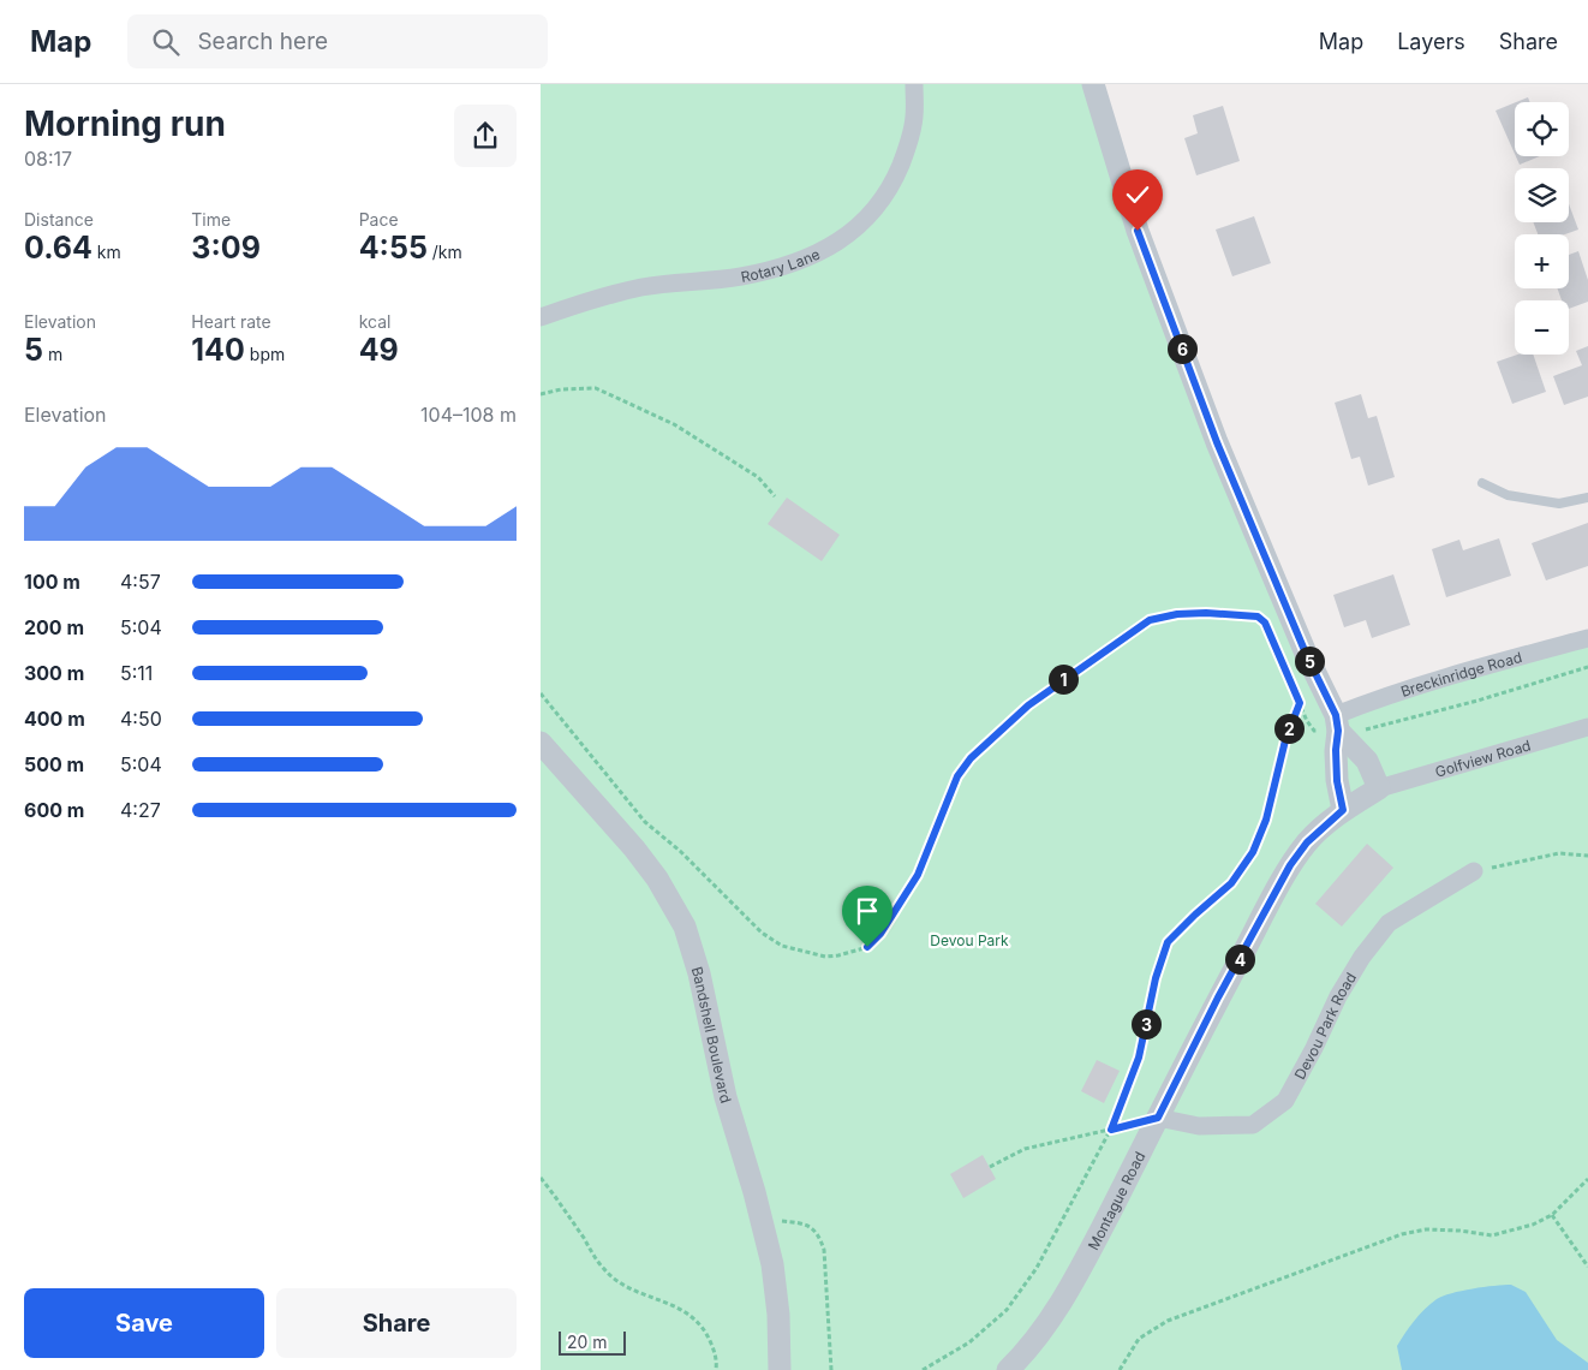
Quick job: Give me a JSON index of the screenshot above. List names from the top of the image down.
{
  "streets": {
    "street": [
      "Rotary Lane",
      "Breckinridge Road",
      "Golfview Road",
      "Devou Park Road",
      "Bandshell Boulevard",
      "Montague Road"
    ]
  },
  "crossings": [
    ["Golfview Road", "Montague Road"],
    ["Devou Park Road", "Montague Road"]
  ],
  "parks": ["Devou Park"],
  "scale_bar": "20 m",
  "page": {
    "header": "Map",
    "search": "Search here",
    "nav": ["Map", "Layers", "Share"],
    "heading": ["Morning run", "08:17"],
    "map_buttons": ["+", "−"],
    "stats": [
      ["Distance", "0.64 km"],
      ["Time", "3:09"],
      ["Pace", "4:55 /km"],
      ["Elevation", "5 m"],
      ["Heart rate", "140 bpm"],
      ["kcal", "49"]
    ],
    "pins": [
      "6",
      "5",
      "1",
      "2",
      "4",
      "3"
    ],
    "chart": ["Elevation", "104–108 m"],
    "list": [
      {
        "name": "100 m",
        "note": "4:57"
      },
      {
        "name": "200 m",
        "note": "5:04"
      },
      {
        "name": "300 m",
        "note": "5:11"
      },
      {
        "name": "400 m",
        "note": "4:50"
      },
      {
        "name": "500 m",
        "note": "5:04"
      },
      {
        "name": "600 m",
        "note": "4:27"
      }
    ],
    "buttons": ["Save", "Share"],
    "scale": "20 m"
  }
}
